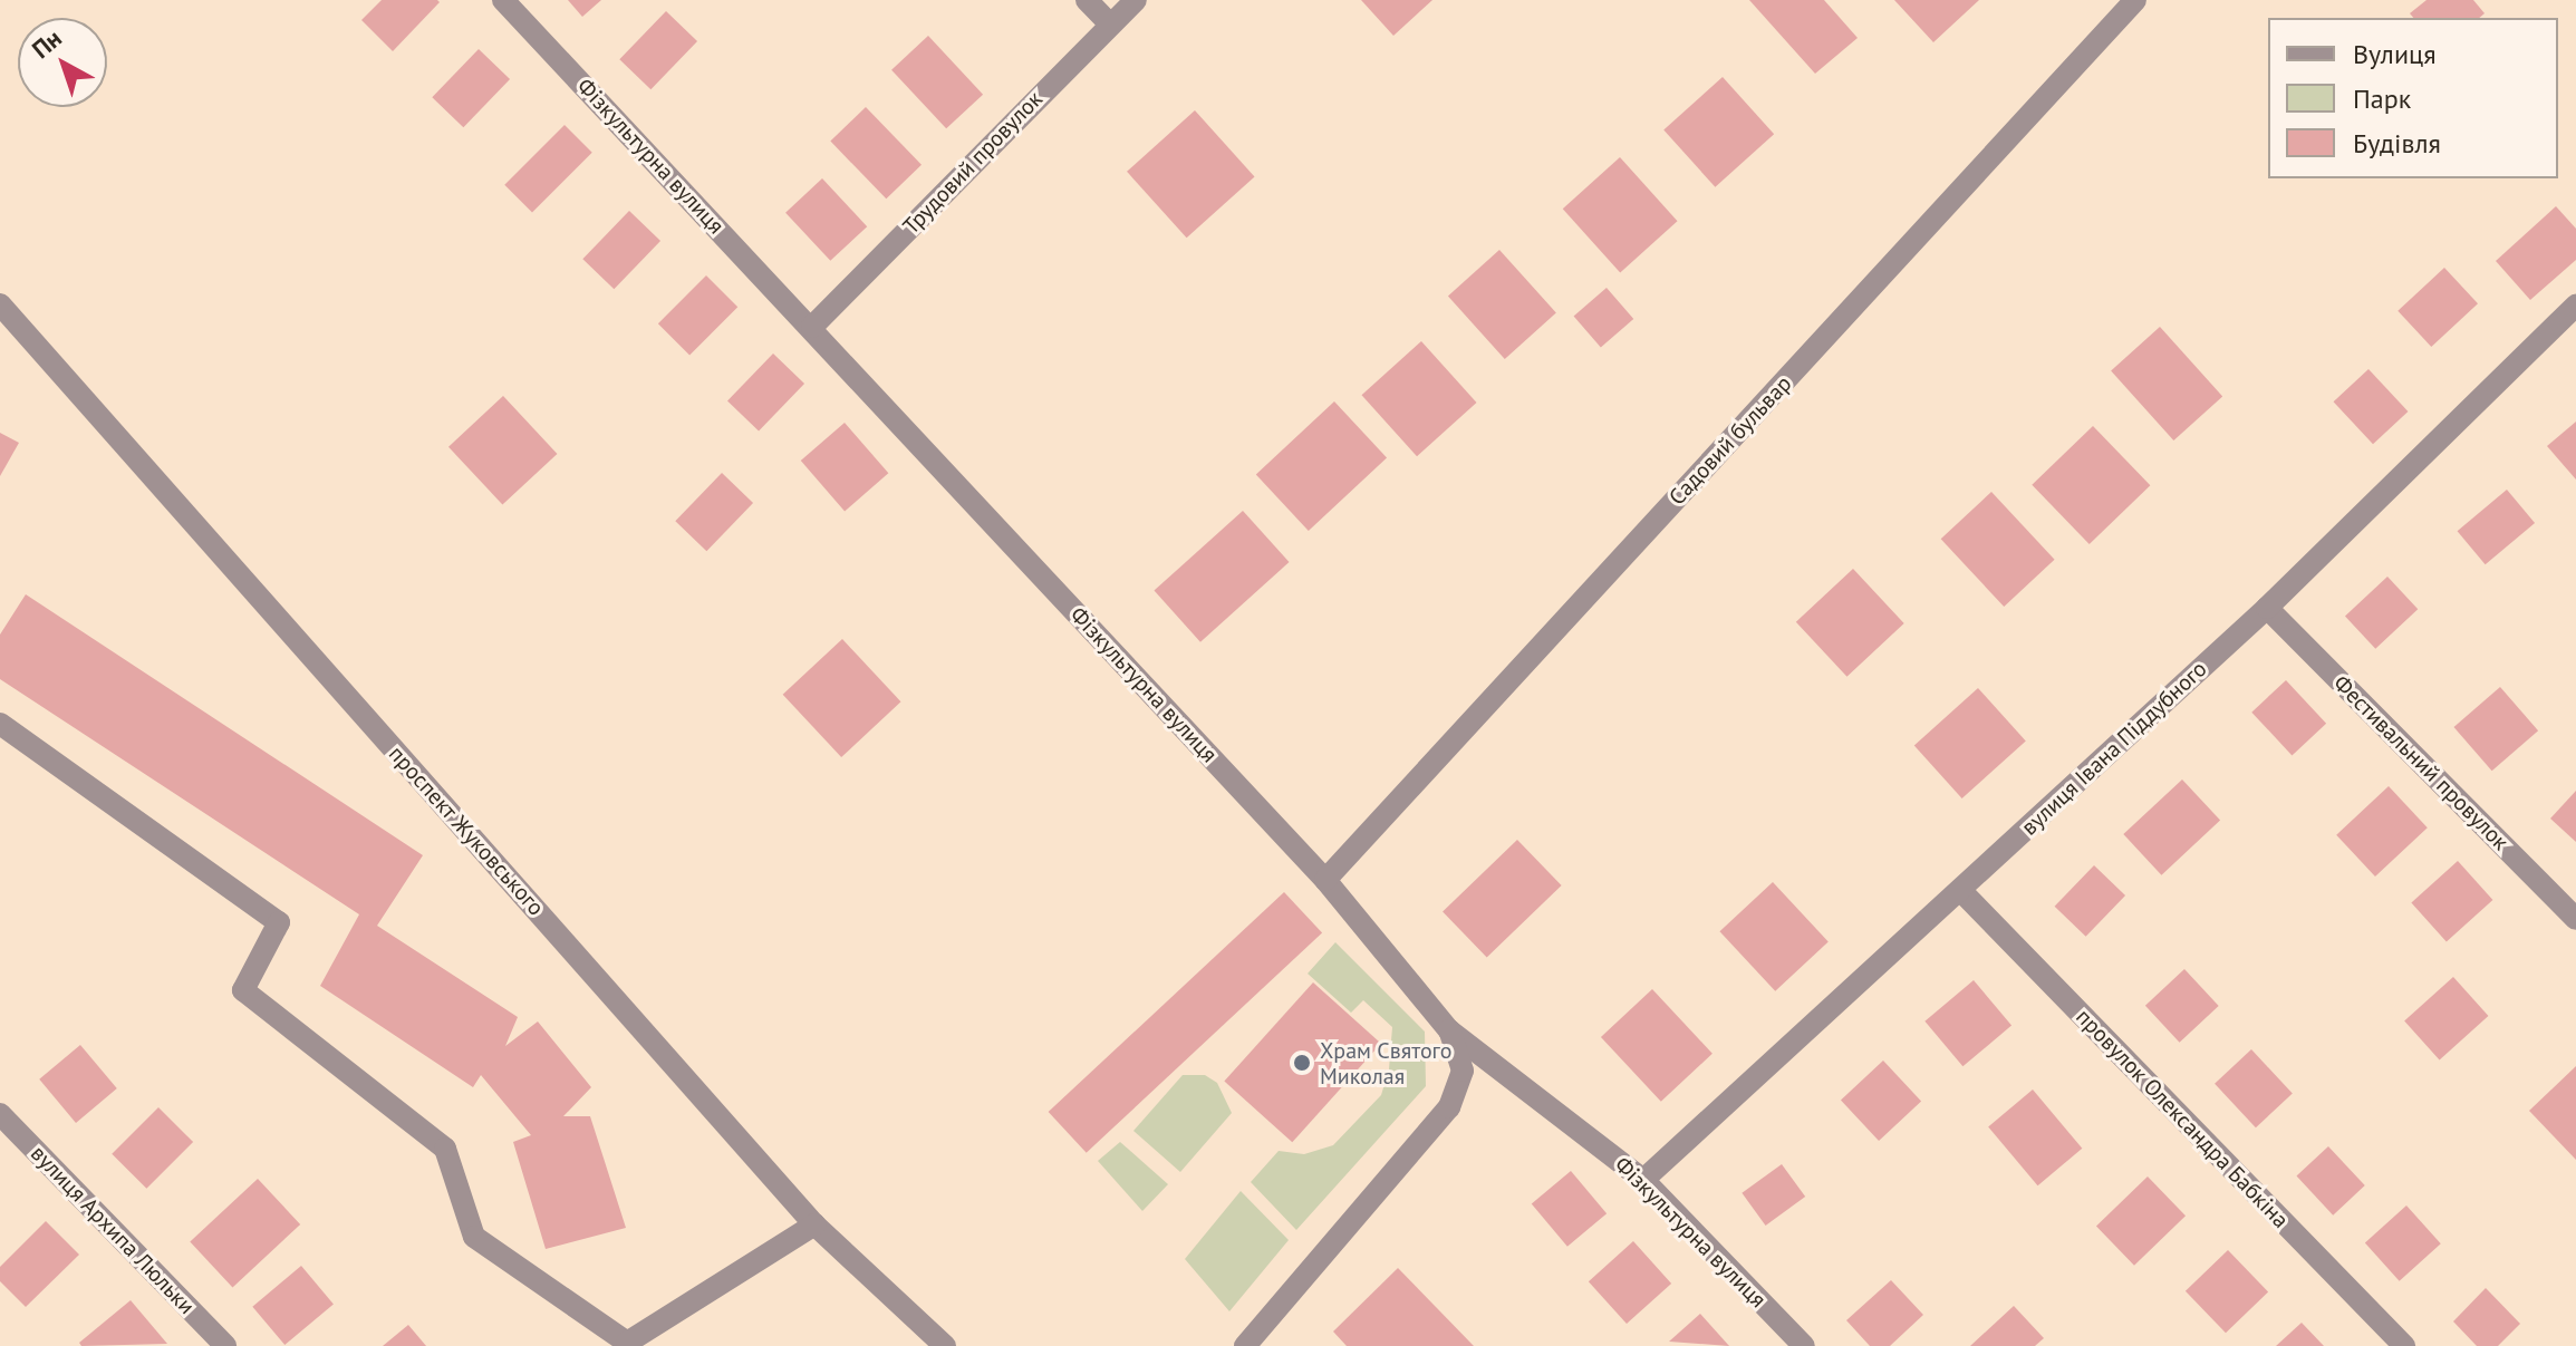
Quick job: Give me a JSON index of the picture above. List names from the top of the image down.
{
  "streets": {
    "street": [
      "Фізкультурна вулиця",
      "Трудовий провулок",
      "Садовий бульвар",
      "вулиця Івана Піддубного",
      "Фестивальний провулок",
      "проспект Жуковського",
      "провулок Олександра Бабкіна",
      "вулиця Архипа Люльки"
    ]
  },
  "crossings": [
    ["Фізкультурна вулиця", "Трудовий провулок"],
    ["Фізкультурна вулиця", "Садовий бульвар"],
    ["Фізкультурна вулиця", "вулиця Івана Піддубного"],
    ["вулиця Івана Піддубного", "Фестивальний провулок"],
    ["вулиця Івана Піддубного", "провулок Олександра Бабкіна"]
  ],
  "places": ["Храм Святого Миколая"],
  "legend": ["Вулиця", "Парк", "Будівля"],
  "north": "top left"
}
